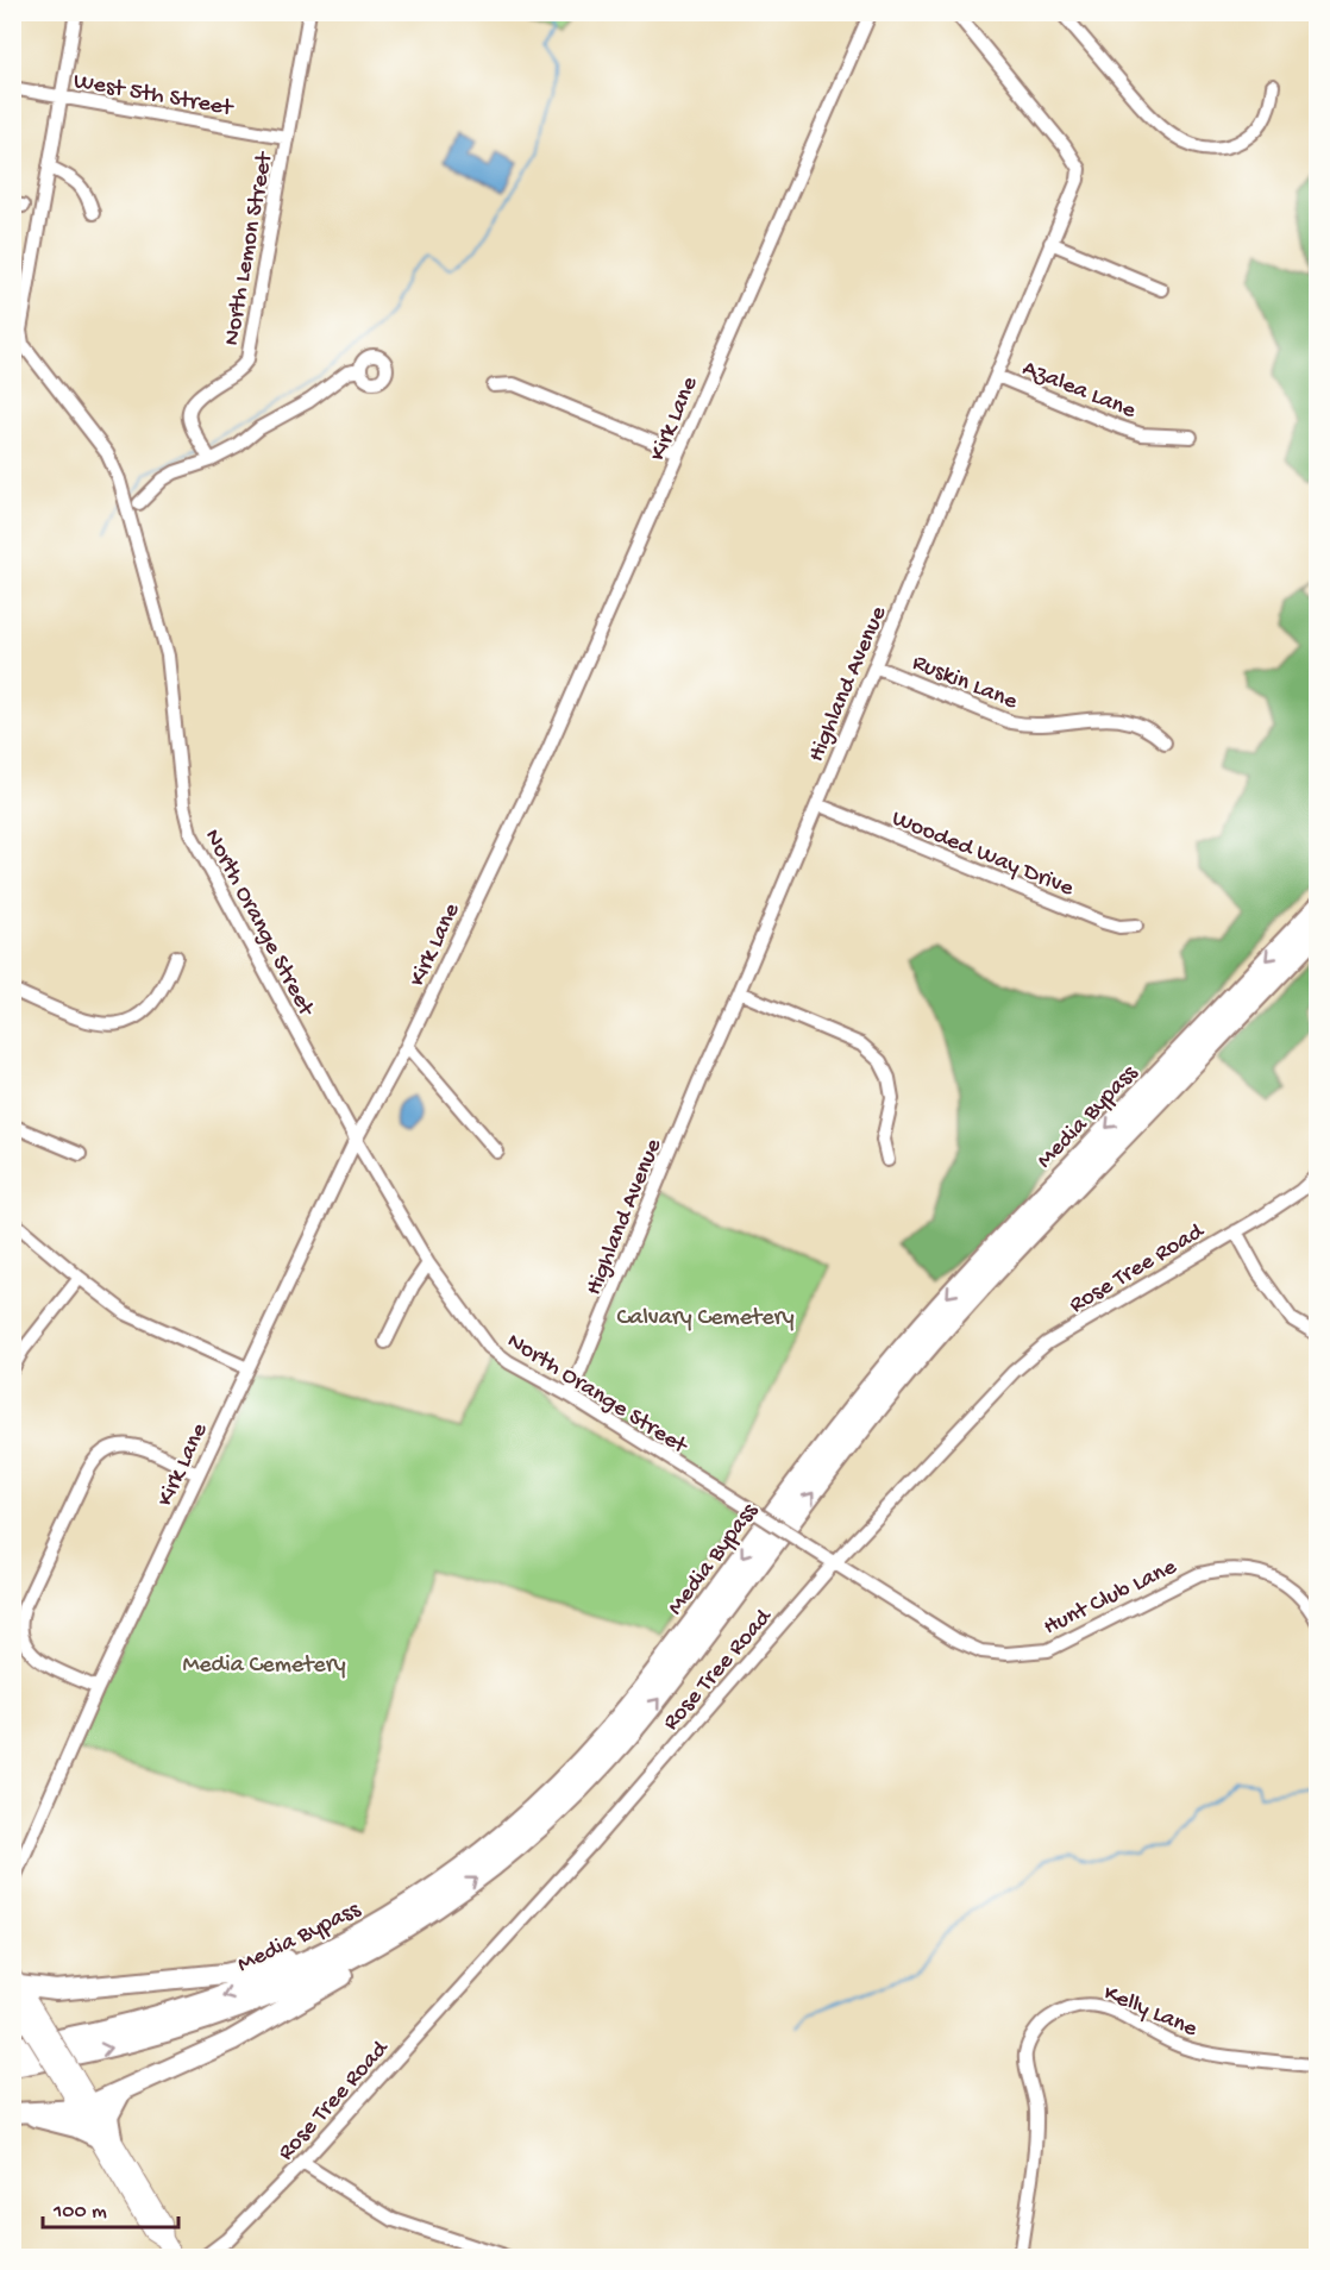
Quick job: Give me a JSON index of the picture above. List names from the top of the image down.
{
  "streets": {
    "highway": ["Media Bypass"],
    "street": [
      "West 5th Street",
      "North Lemon Street",
      "Azalea Lane",
      "Kirk Lane",
      "Ruskin Lane",
      "Highland Avenue",
      "Wooded Way Drive",
      "North Orange Street",
      "Rose Tree Road",
      "Hunt Club Lane",
      "Kelly Lane"
    ]
  },
  "crossings": [
    ["West 5th Street", "North Lemon Street"],
    ["Azalea Lane", "Highland Avenue"],
    ["Kirk Lane", "North Orange Street"],
    ["Ruskin Lane", "Highland Avenue"],
    ["Highland Avenue", "Wooded Way Drive"],
    ["Highland Avenue", "North Orange Street"],
    ["North Orange Street", "Rose Tree Road"],
    ["North Orange Street", "Hunt Club Lane"],
    ["Rose Tree Road", "Hunt Club Lane"]
  ],
  "parks": ["Calvary Cemetery", "Media Cemetery"],
  "scale_bar": "100 m"
}
